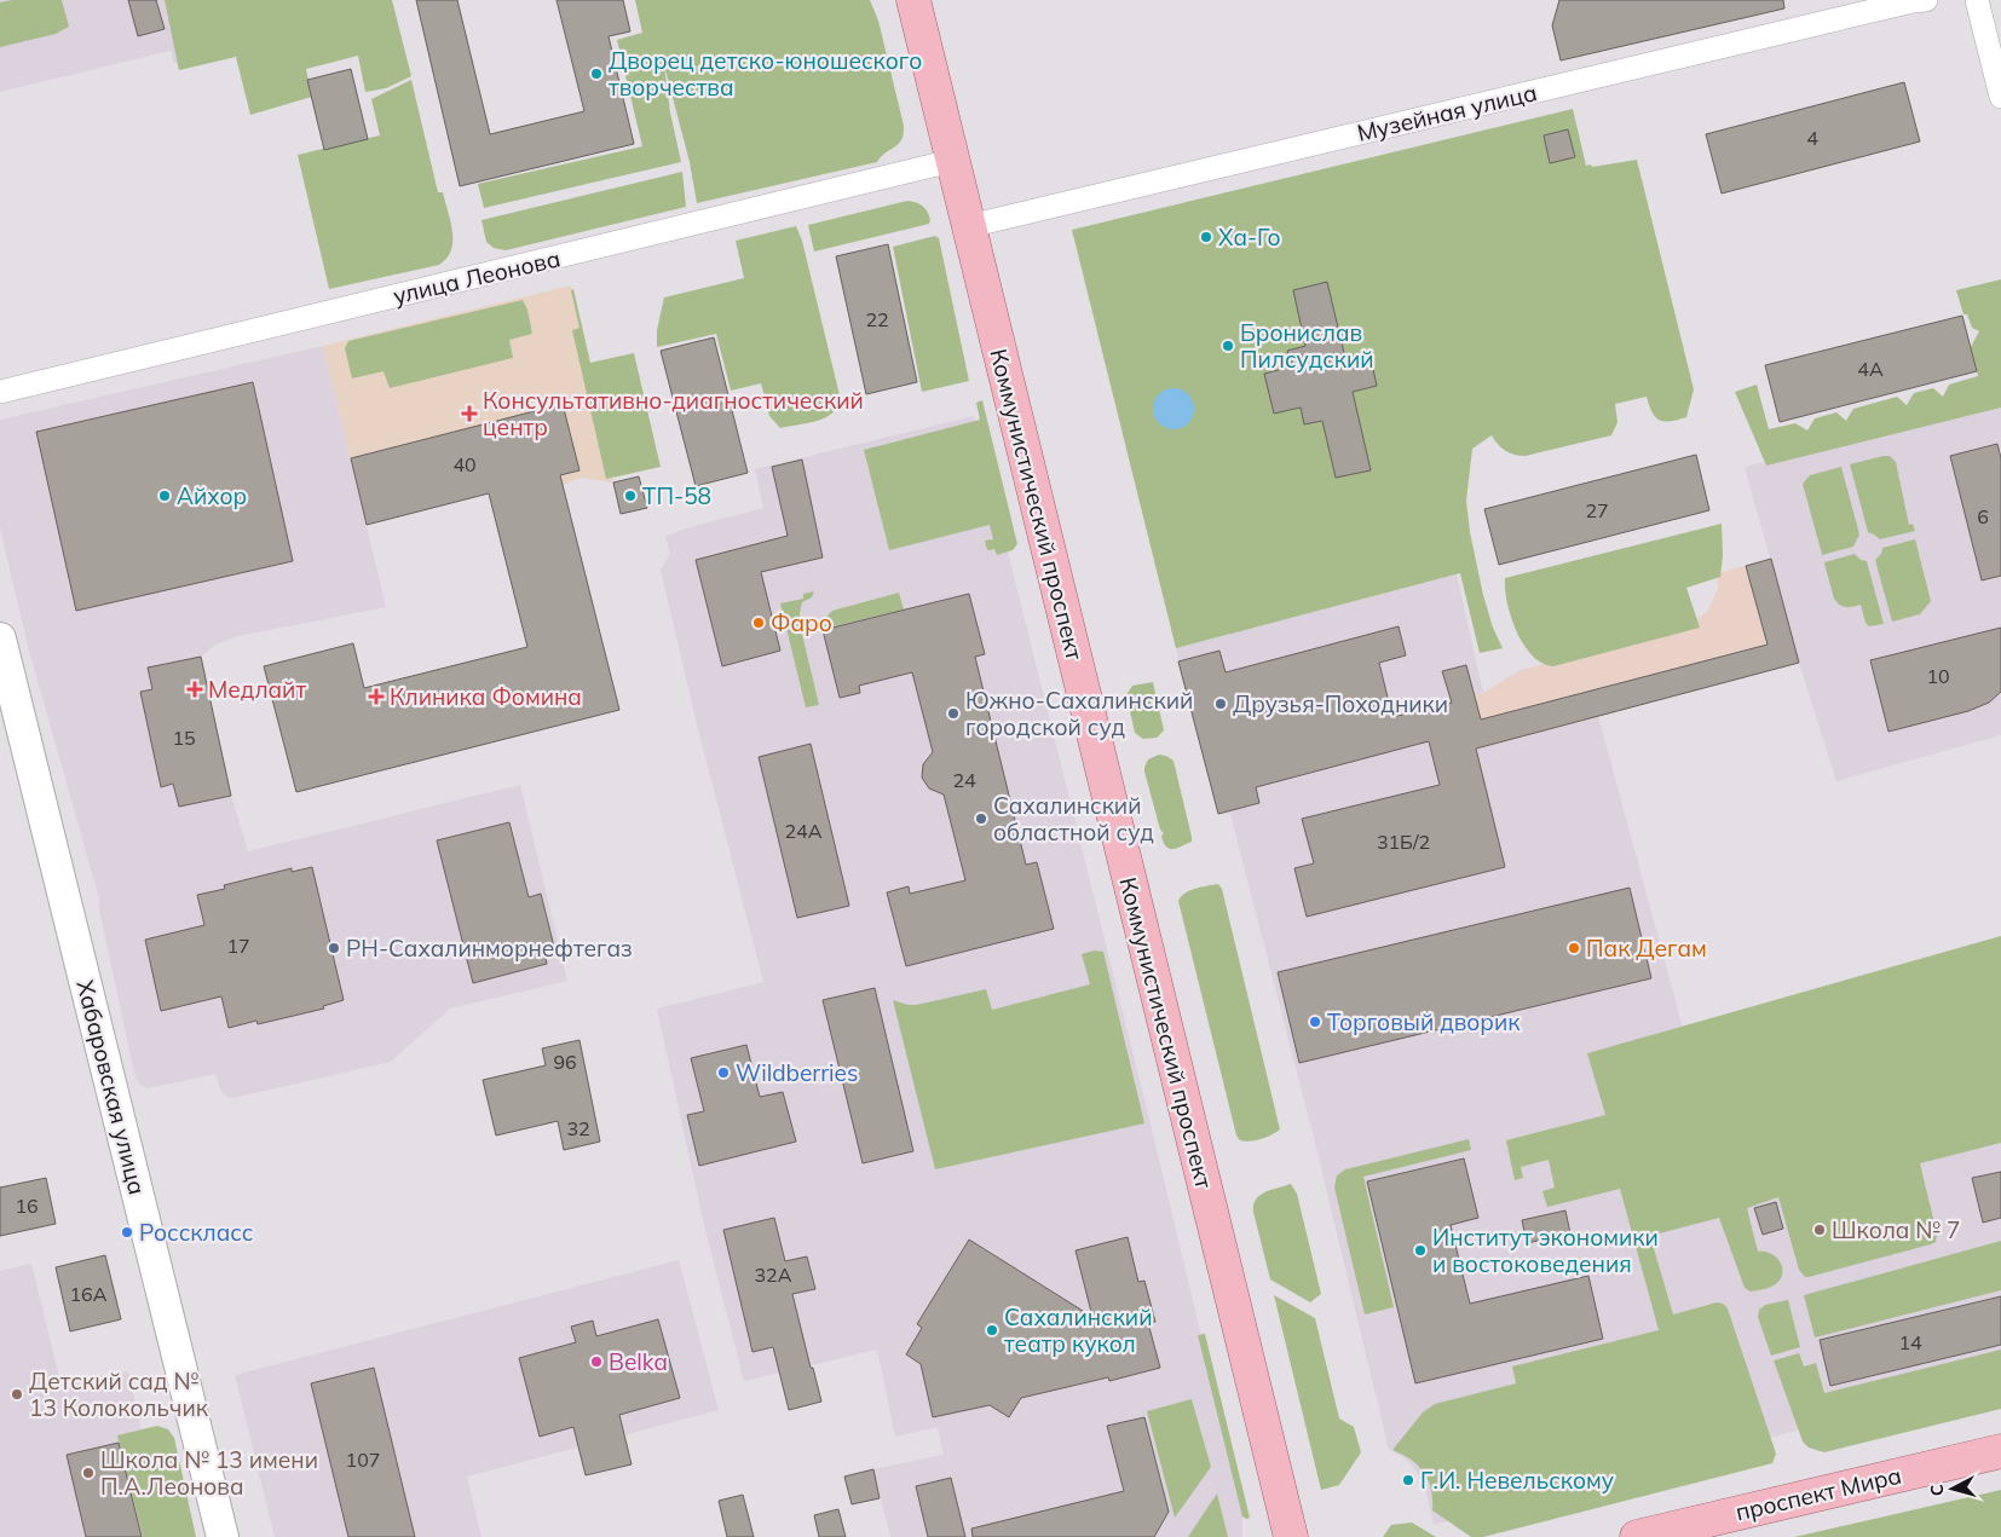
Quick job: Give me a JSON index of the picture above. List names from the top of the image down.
{
  "streets": {
    "main road": ["Коммунистический проспект", "проспект Мира"],
    "street": ["Музейная улица", "улица Леонова", "Хабаровская улица"]
  },
  "crossings": [
    ["Музейная улица", "Коммунистический проспект"],
    ["улица Леонова", "Коммунистический проспект"]
  ],
  "places": {
    "other": [
      "Дворец детско-юношеского творчества",
      "Ха-Го",
      "Бронислав Пилсудский",
      "Айхор",
      "ТП-58",
      "Фаро",
      "Друзья-Походники",
      "Южно-Сахалинский городской суд",
      "Сахалинский областной суд",
      "РН-Сахалинморнефтегаз",
      "Пак Дегам",
      "Торговый дворик",
      "Wildberries",
      "Школа № 7",
      "Росскласс",
      "Институт экономики и востоковедения",
      "Сахалинский театр кукол",
      "Belka",
      "Детский сад № 13 Колокольчик",
      "Школа № 13 имени П.А.Леонова",
      "Г.И. Невельскому"
    ],
    "health": ["Консультативно-диагностический центр", "Медлайт", "Клиника Фомина"]
  },
  "house_numbers": [
    "4",
    "22",
    "4А",
    "40",
    "27",
    "6",
    "10",
    "15",
    "24",
    "24А",
    "31Б/2",
    "17",
    "96",
    "32",
    "16",
    "32А",
    "16А",
    "14",
    "107"
  ],
  "north": "left"
}
